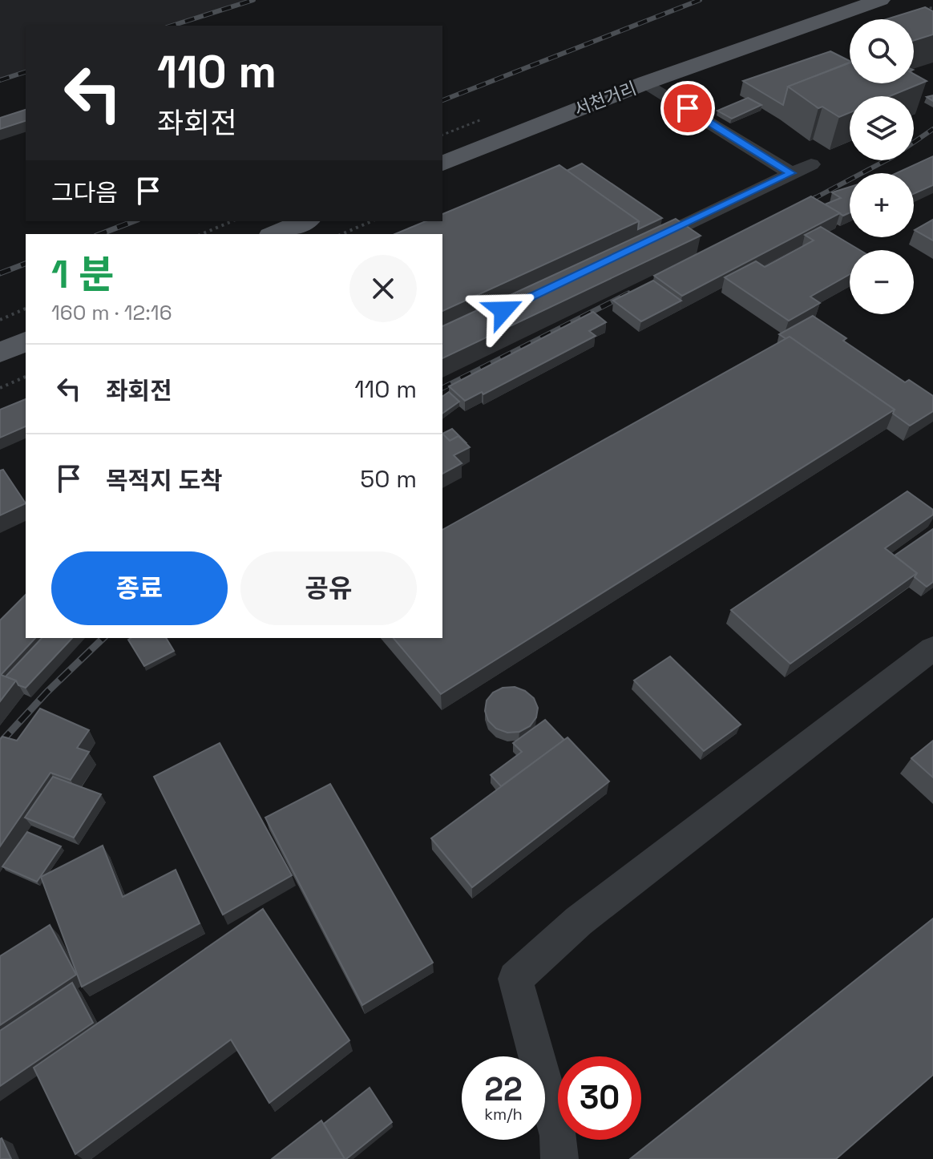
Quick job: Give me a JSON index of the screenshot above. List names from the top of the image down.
{
  "streets": {
    "main road": ["서천거리"]
  },
  "page": {
    "map_buttons": ["+", "−"],
    "turn": ["110 m", "좌회전"],
    "then": "그다음",
    "heading": ["1 분", "160 m · 12:16"],
    "list": [
      {
        "name": "좌회전",
        "value": "110 m"
      },
      {
        "name": "목적지 도착",
        "value": "50 m"
      }
    ],
    "buttons": ["종료", "공유"],
    "speed": "22 km/h",
    "limit": "30"
  }
}
